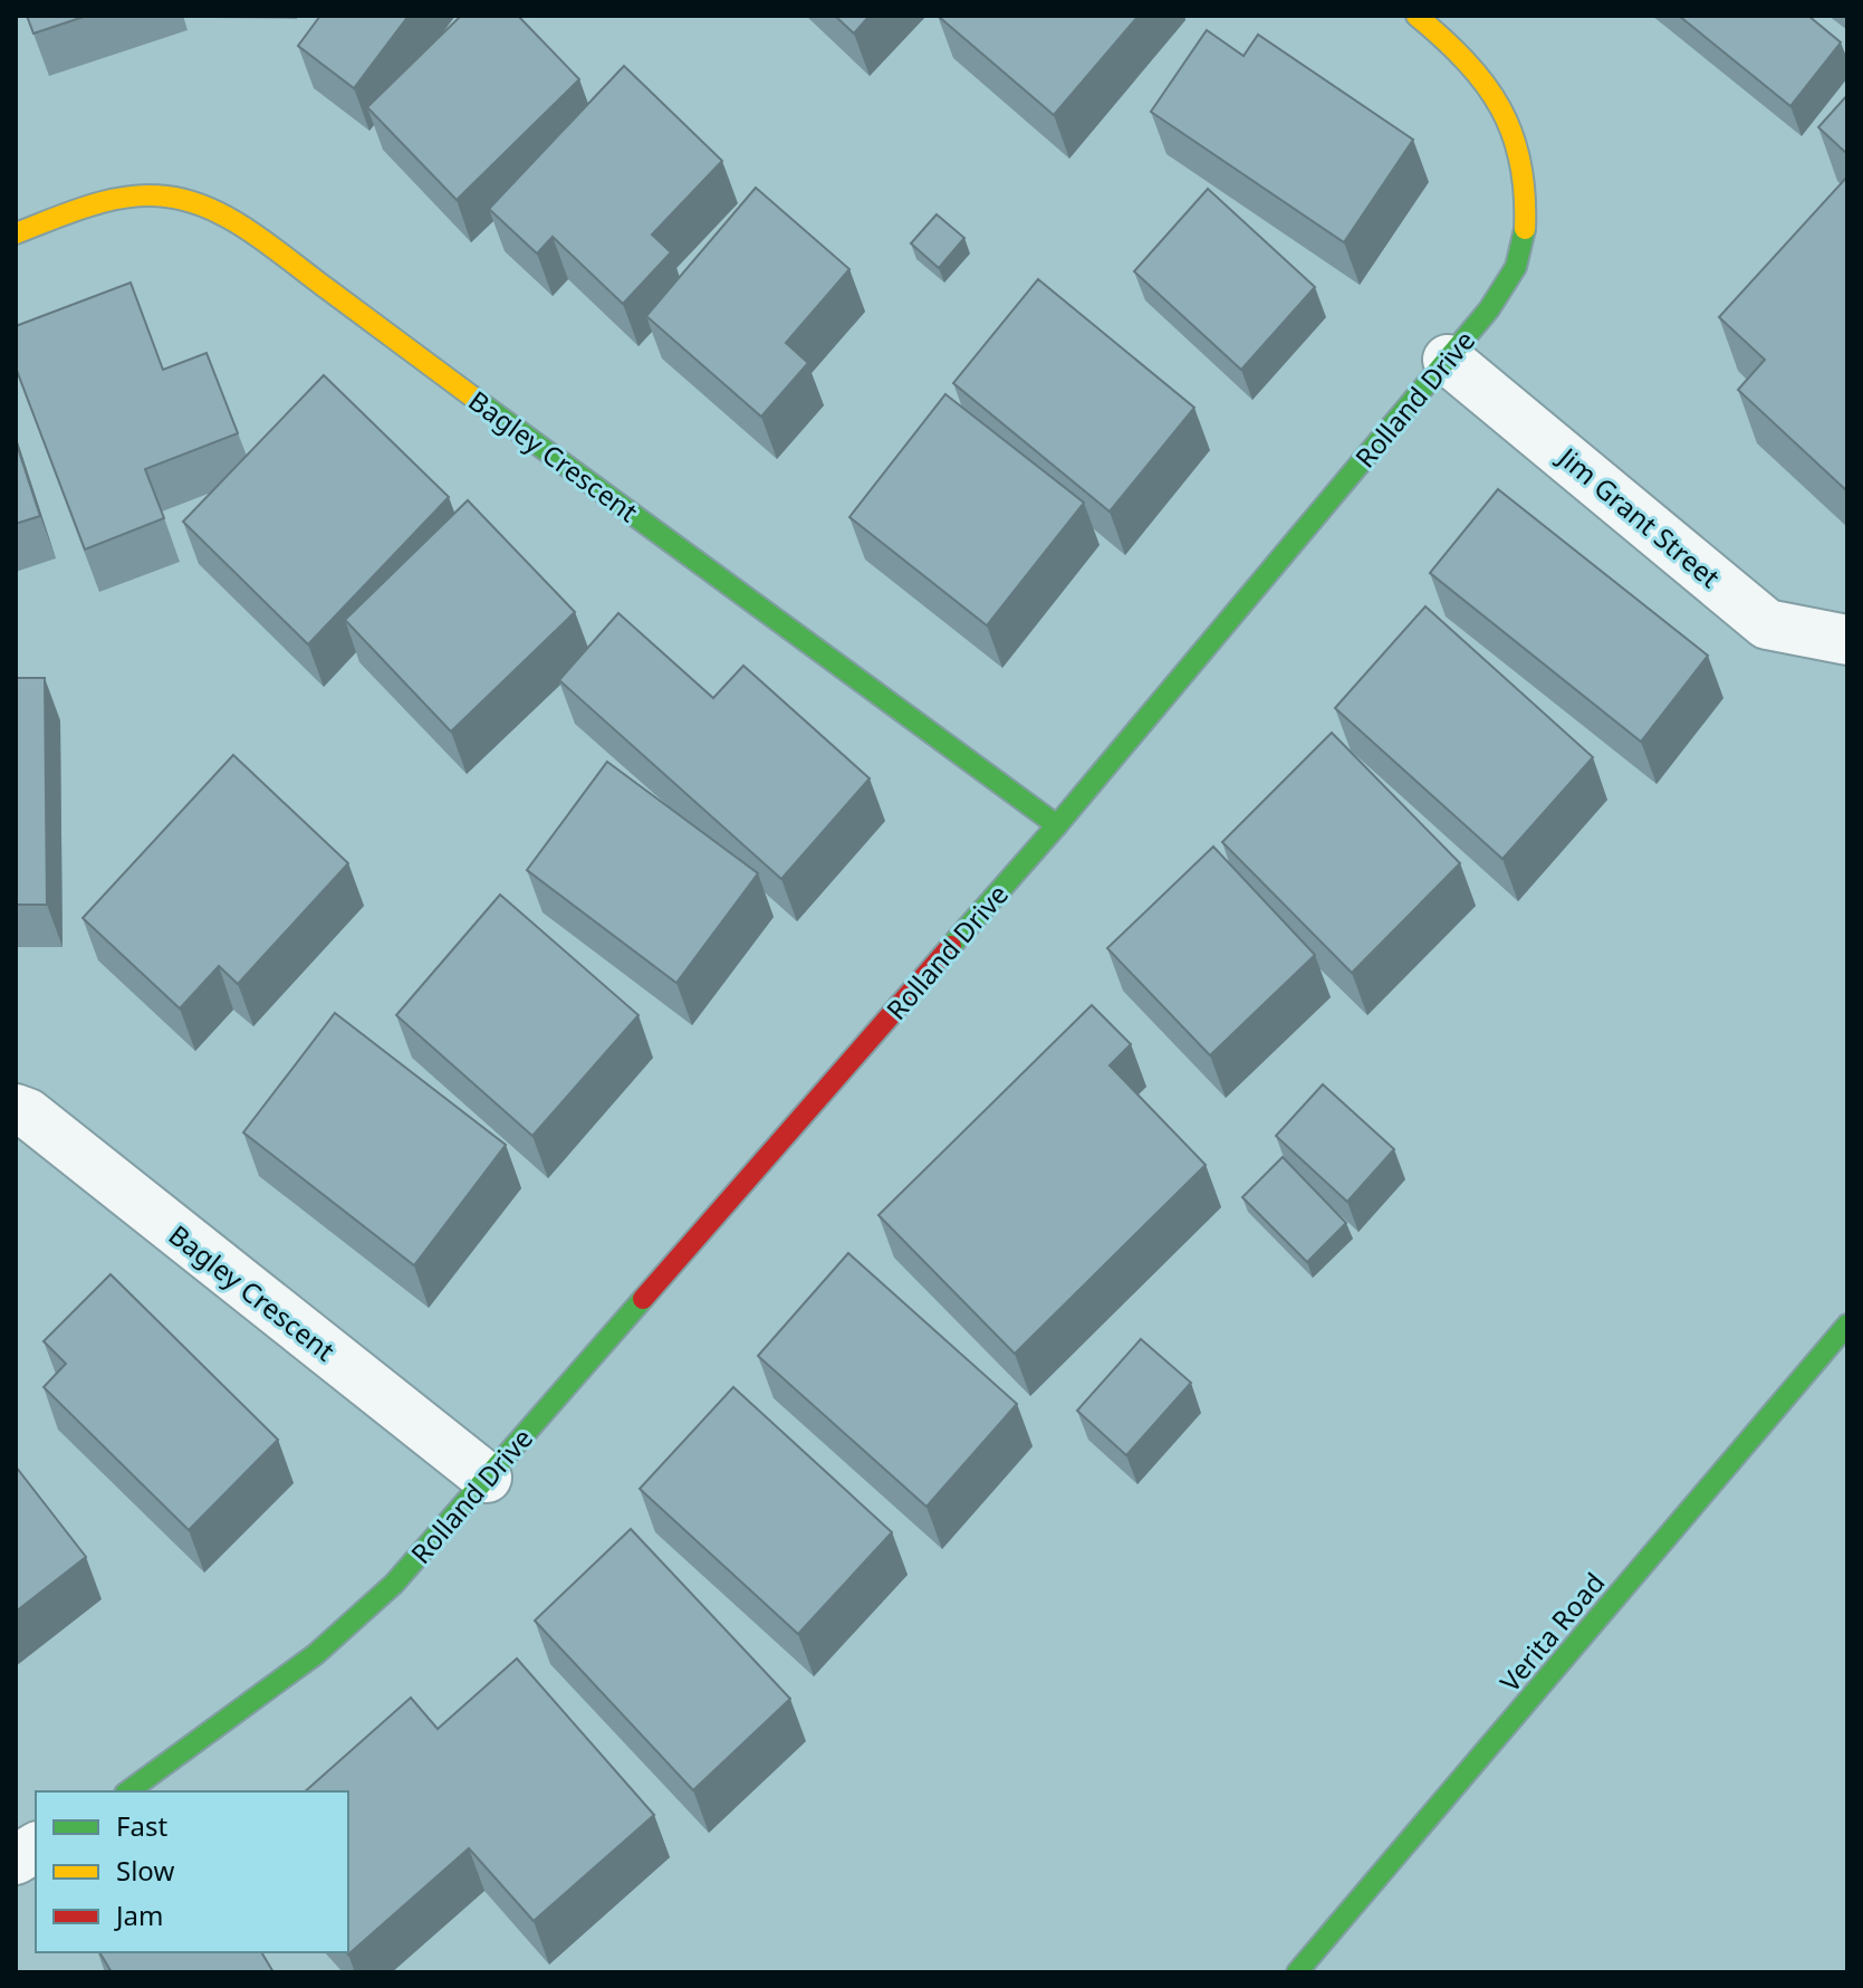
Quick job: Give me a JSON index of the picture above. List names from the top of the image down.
{
  "streets": {
    "street": [
      "Rolland Drive",
      "Bagley Crescent",
      "Jim Grant Street",
      "Verita Road"
    ]
  },
  "crossings": [
    ["Rolland Drive", "Bagley Crescent"],
    ["Rolland Drive", "Jim Grant Street"]
  ],
  "legend": ["Fast", "Slow", "Jam"]
}
